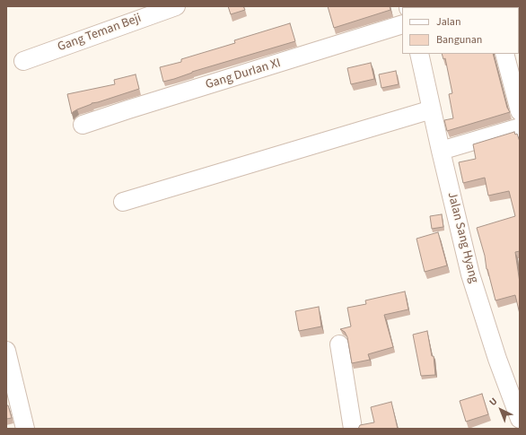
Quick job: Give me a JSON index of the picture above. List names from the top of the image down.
{
  "streets": {
    "street": ["Gang Teman Beji", "Gang DurIan XI", "Jalan Sang Hyang"]
  },
  "legend": ["Jalan", "Bangunan"],
  "north": "top left"
}
